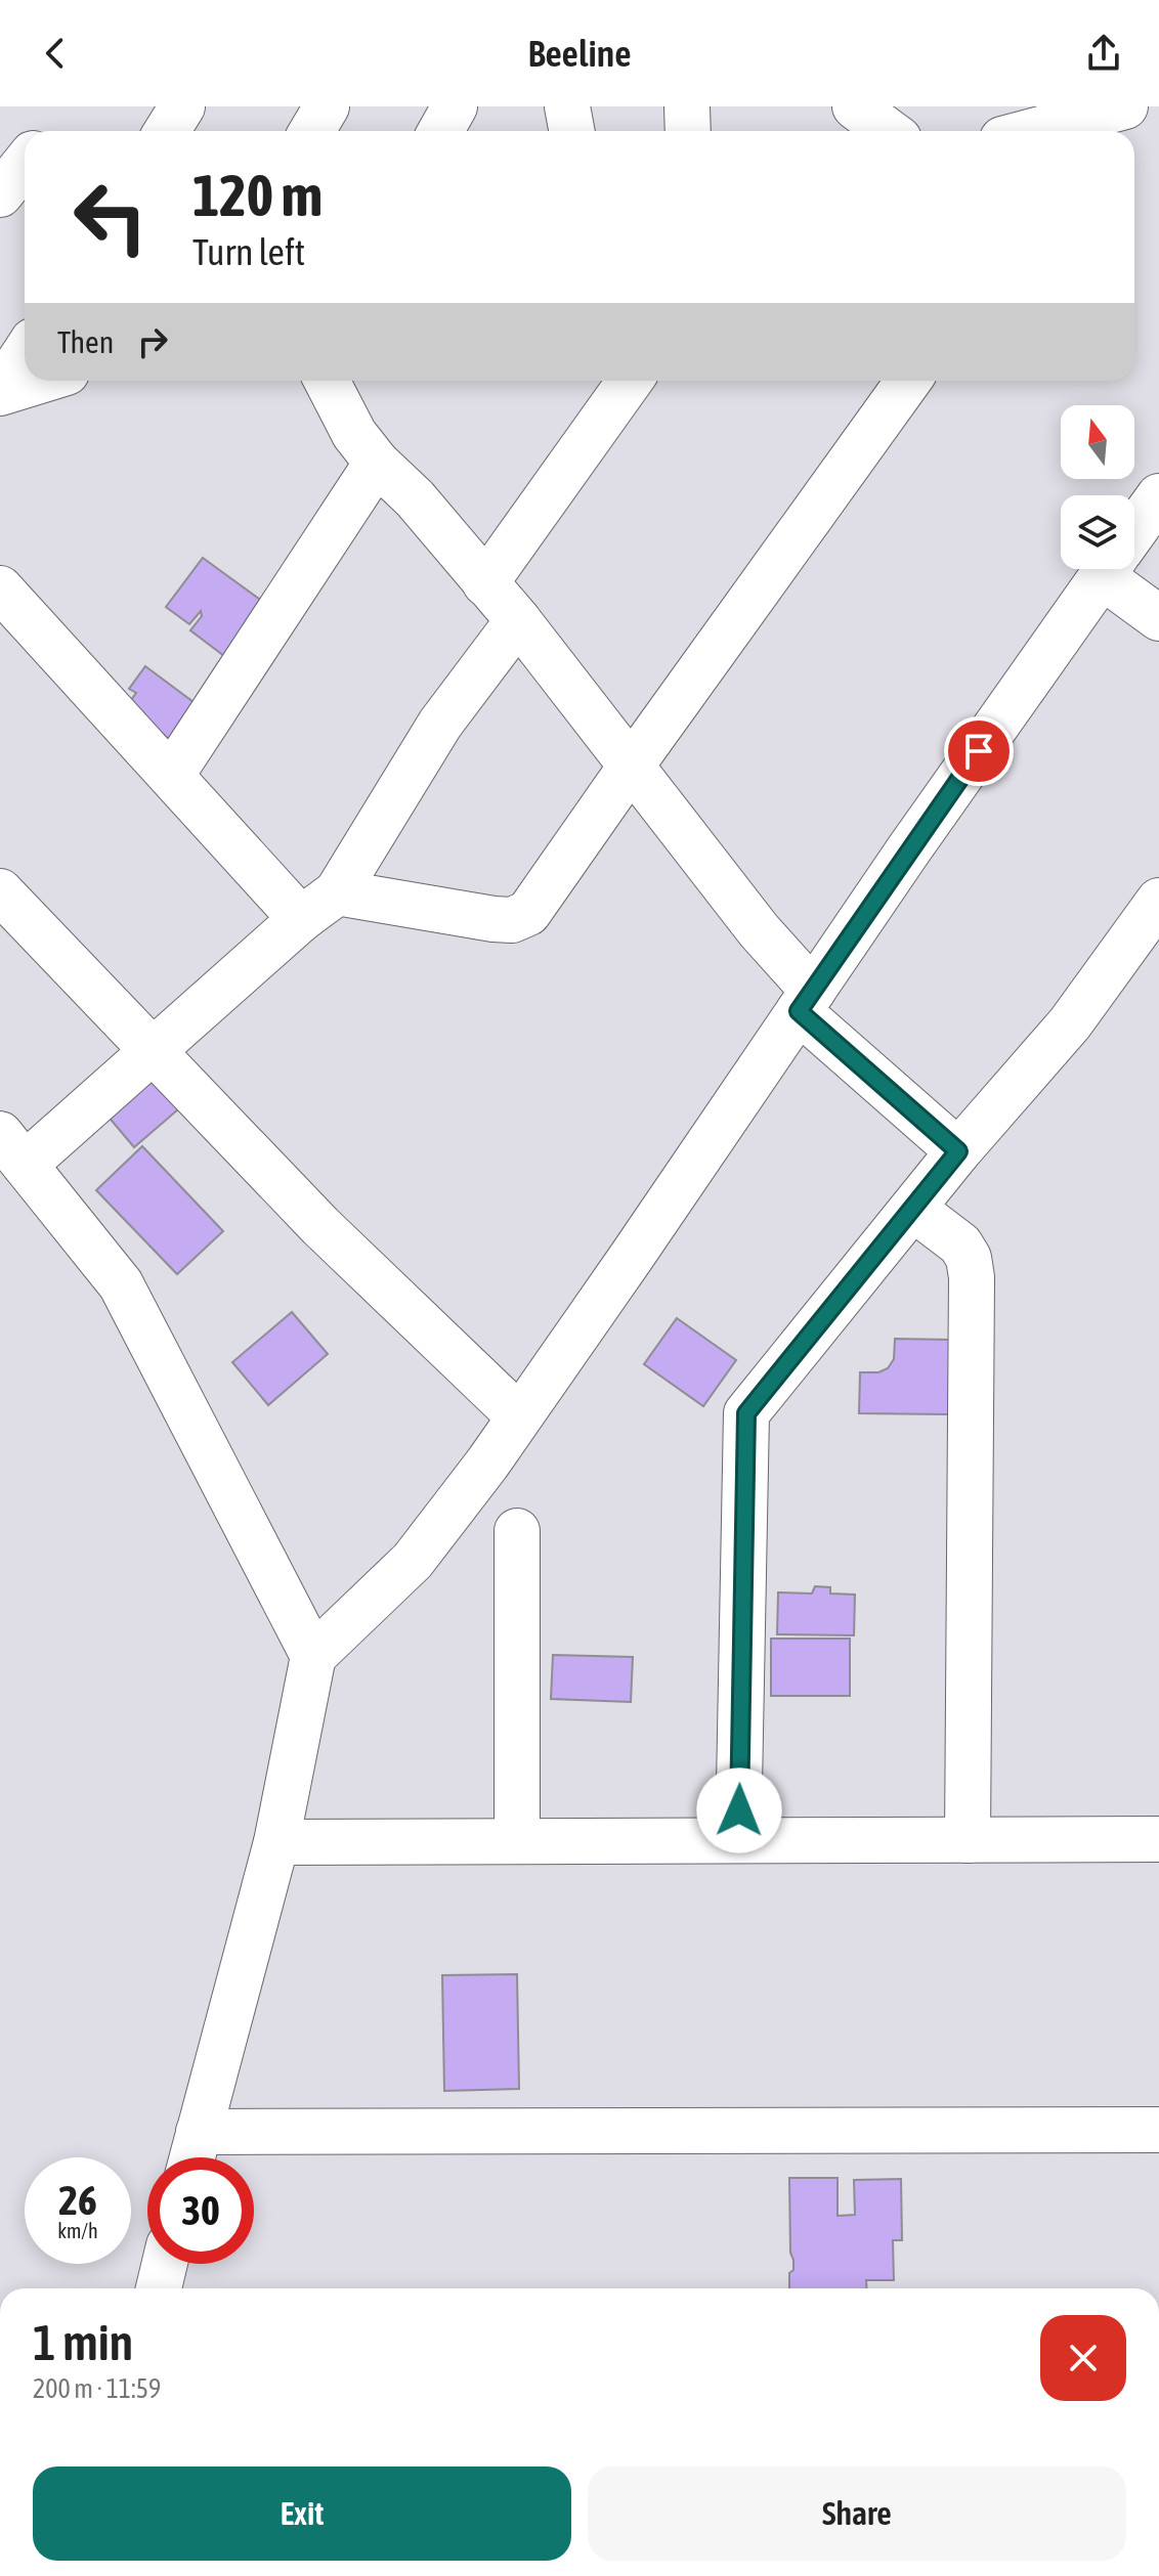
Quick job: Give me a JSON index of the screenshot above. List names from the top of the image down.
{
  "north": "top",
  "page": {
    "header": "Beeline",
    "turn": ["120 m", "Turn left"],
    "then": "Then",
    "speed": "26 km/h",
    "limit": "30",
    "heading": ["1 min", "200 m · 11:59"],
    "buttons": ["Exit", "Share"]
  }
}
